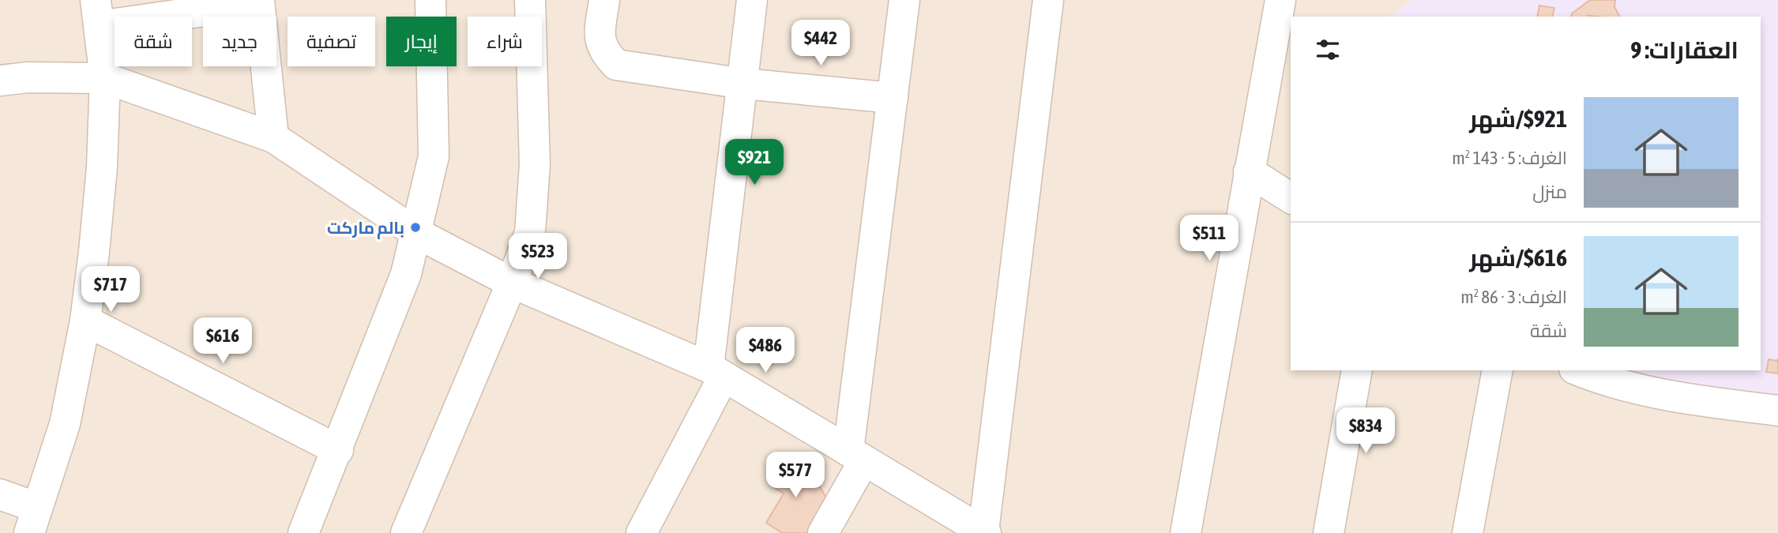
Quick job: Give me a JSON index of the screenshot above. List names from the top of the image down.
{
  "places": ["بالم ماركت"],
  "page": {
    "chip": [
      "شراء",
      "إيجار",
      "تصفية",
      "جديد",
      "شقة"
    ],
    "heading": "العقارات: 9",
    "price": [
      "$442",
      "$921",
      "$511",
      "$523",
      "$717",
      "$616",
      "$486",
      "$834",
      "$577"
    ],
    "list": [
      {
        "name": "$921/شهر",
        "note": "الغرف: 5 · 143 m² · منزل"
      },
      {
        "name": "$616/شهر",
        "note": "الغرف: 3 · 86 m² · شقة"
      }
    ]
  }
}
